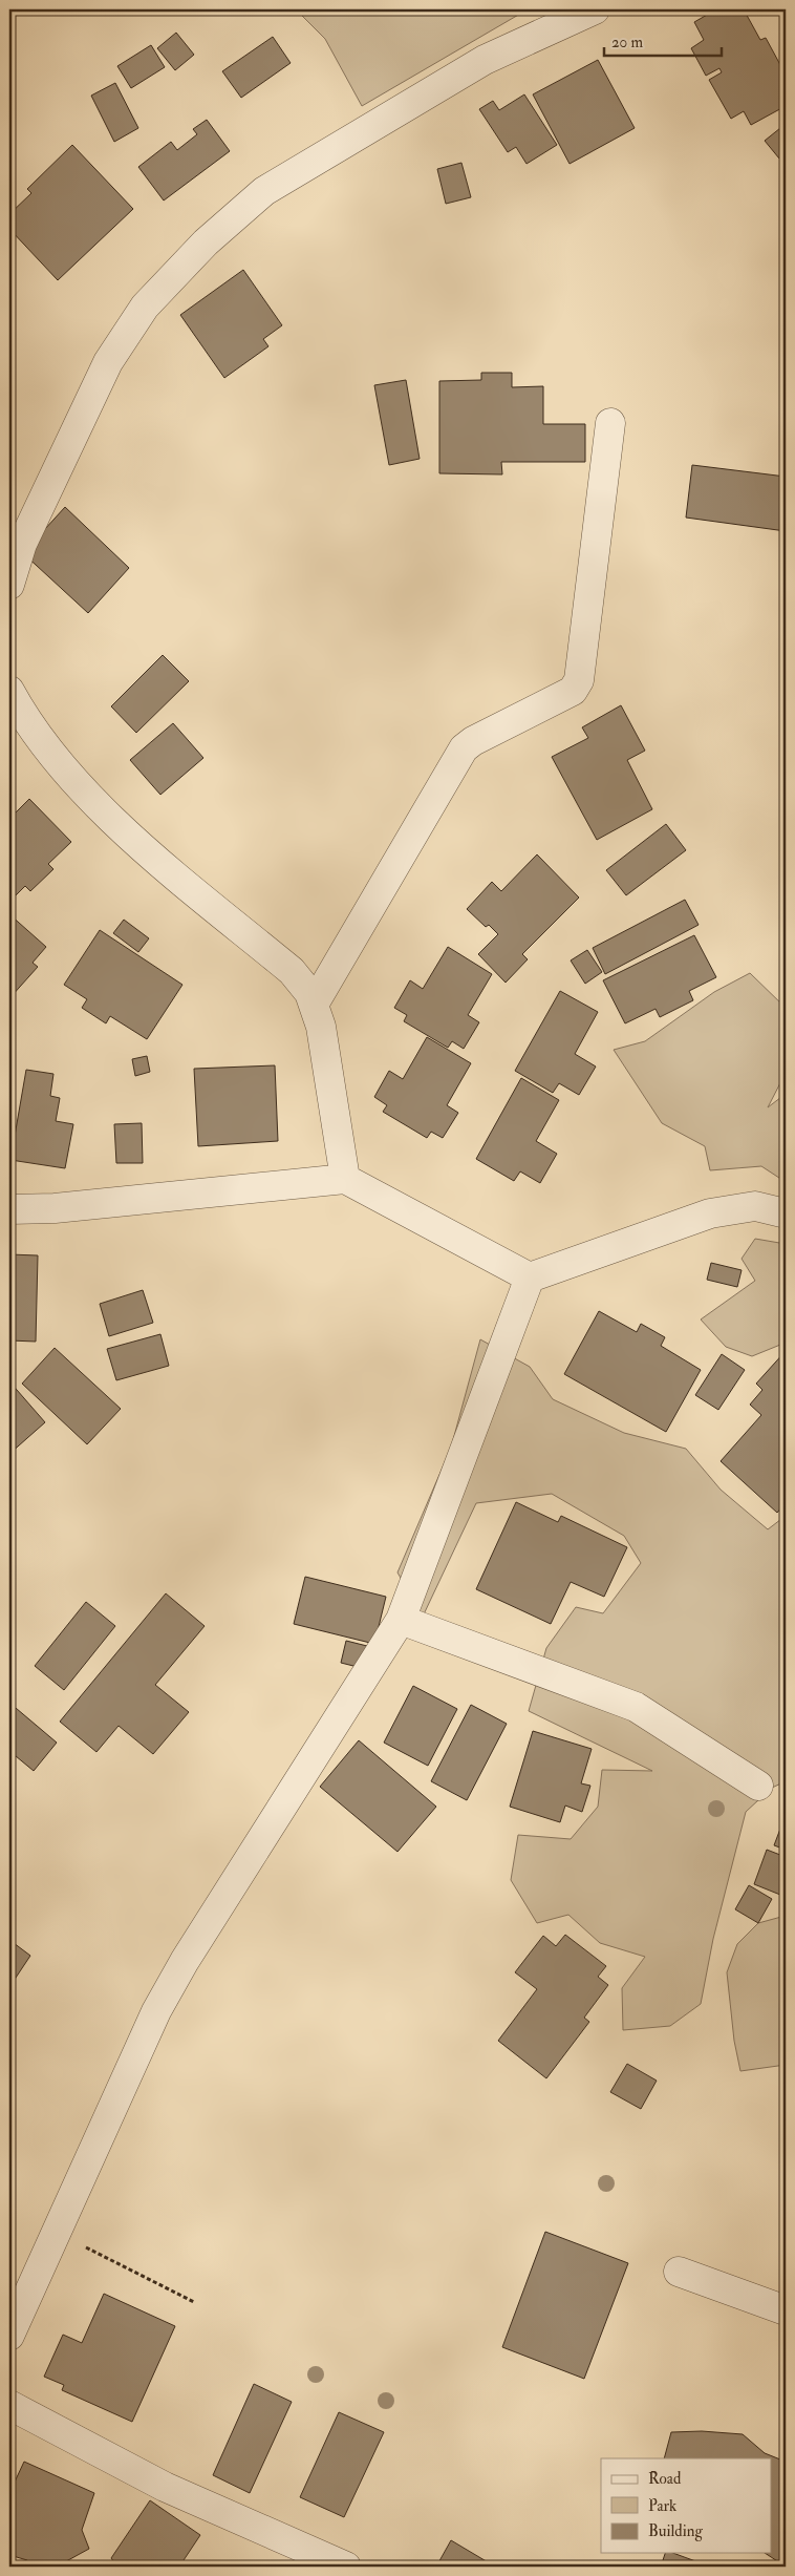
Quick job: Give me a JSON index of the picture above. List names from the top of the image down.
{
  "legend": ["Road", "Park", "Building"],
  "scale_bar": "20 m"
}
